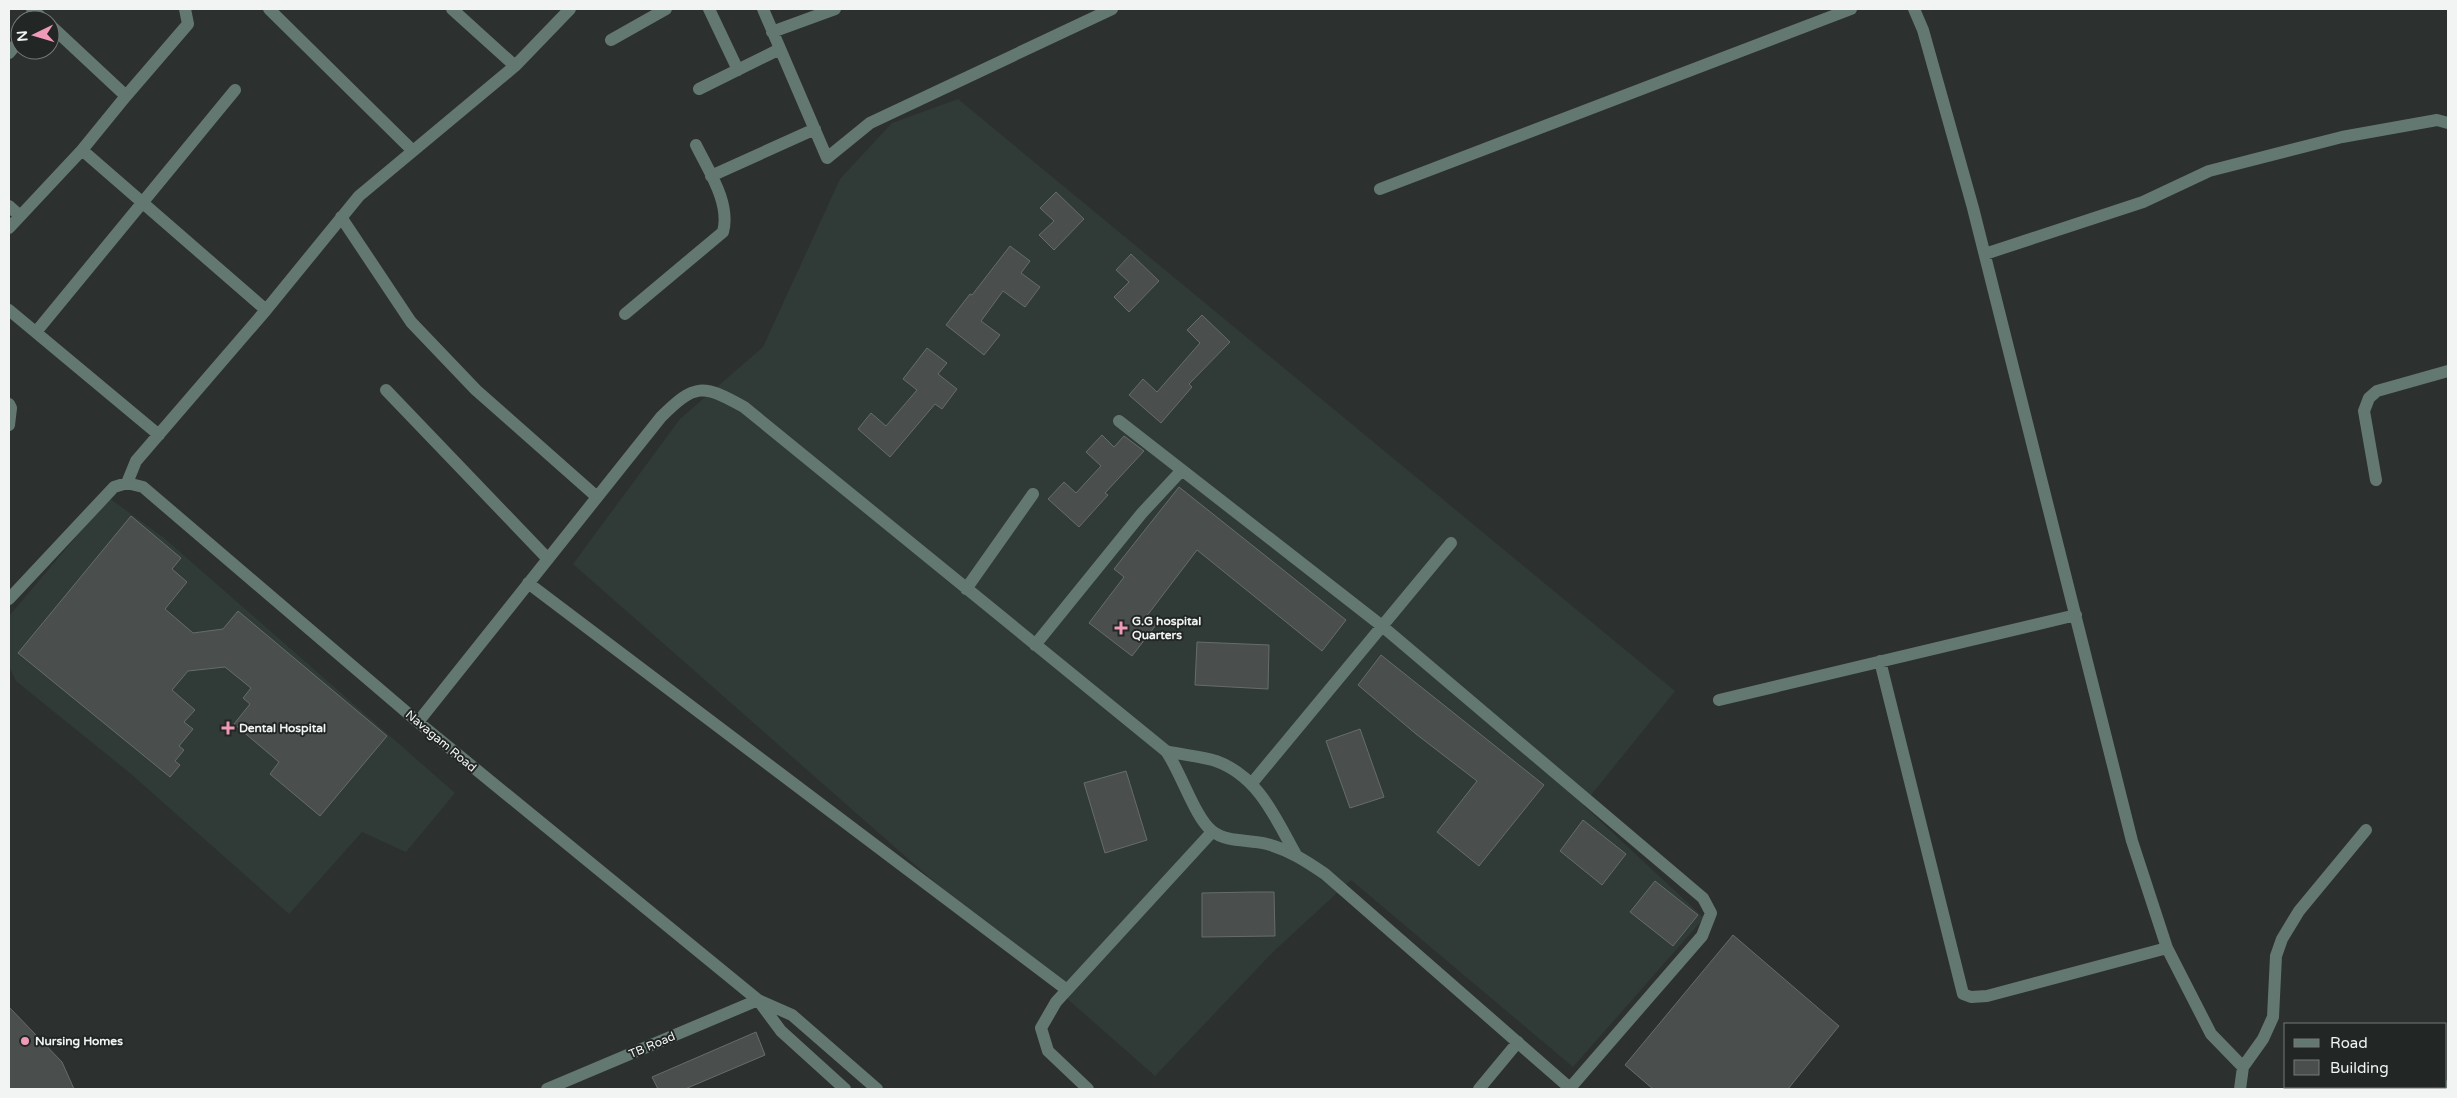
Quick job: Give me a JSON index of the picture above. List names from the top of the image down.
{
  "streets": {
    "street": ["Navagam Road", "TB Road"]
  },
  "crossings": [
    ["Navagam Road", "TB Road"]
  ],
  "places": {
    "health": ["G.G hospital Quarters", "Dental Hospital"],
    "other": ["Nursing Homes"]
  },
  "legend": ["Road", "Building"],
  "north": "left"
}
